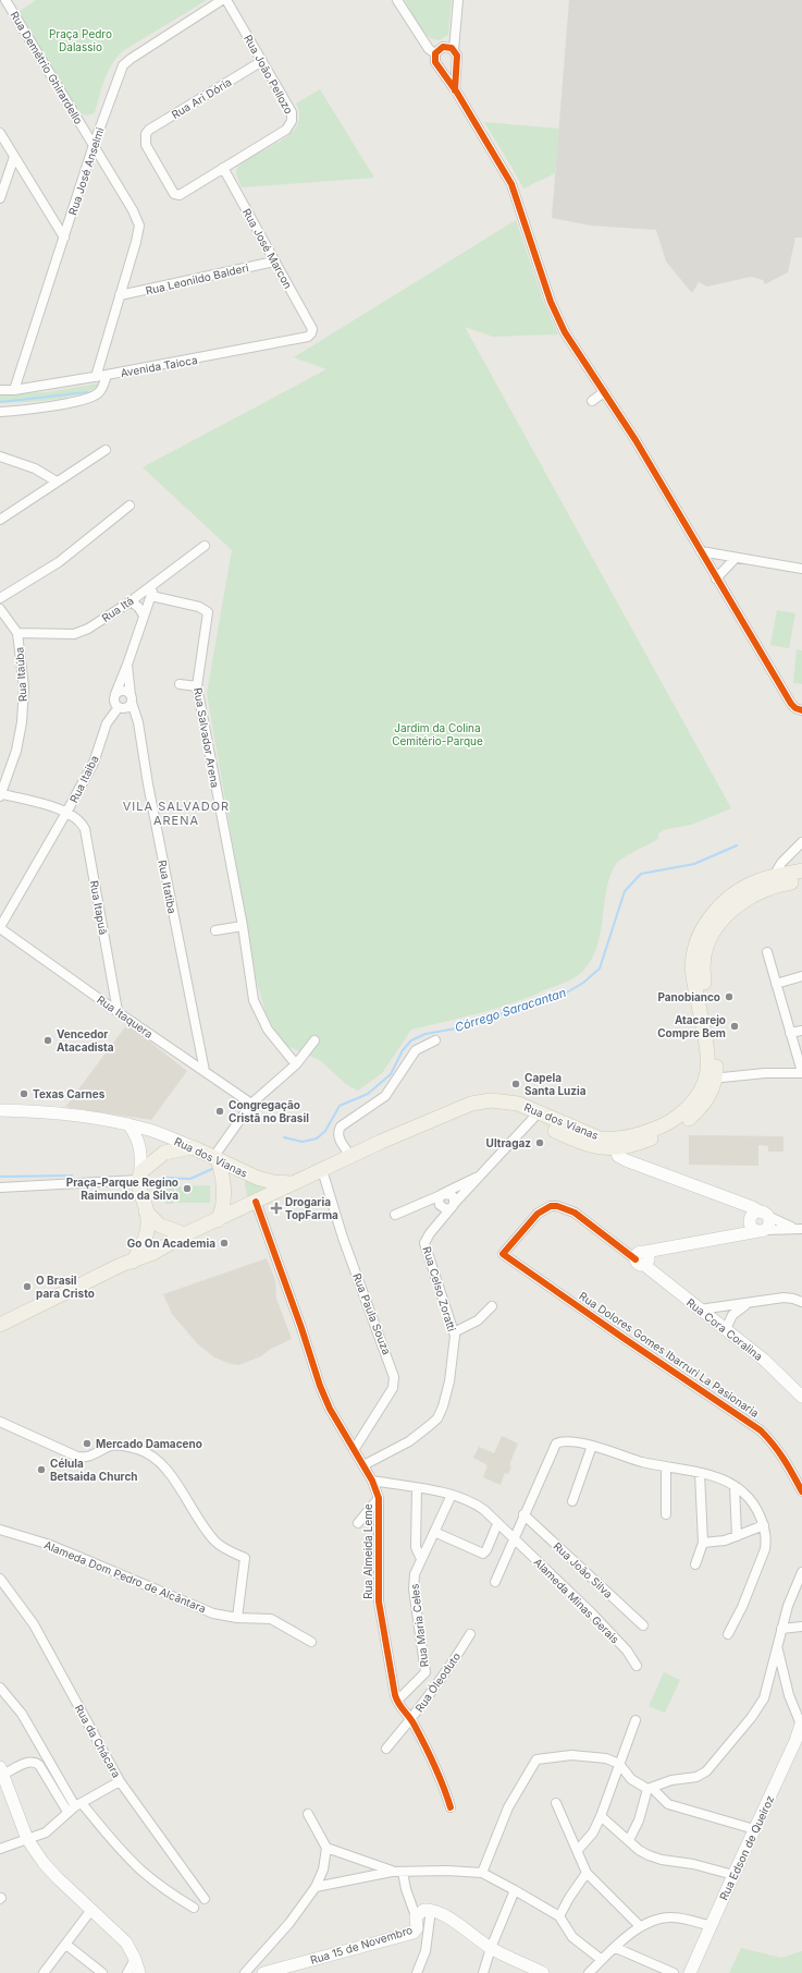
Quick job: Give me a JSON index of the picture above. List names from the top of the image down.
{
  "streets": {
    "main road": ["Rua dos Vianas"],
    "street": [
      "Rua Demétrio Ghirardello",
      "Rua João Pellozo",
      "Rua Ari Dória",
      "Rua José Anselmi",
      "Rua José Marcon",
      "Rua Leonildo Balderi",
      "Avenida Taioca",
      "Rua Itá",
      "Rua Itaúba",
      "Rua Salvador Arena",
      "Rua Itaiba",
      "Rua Itatiba",
      "Rua Itapuã",
      "Rua Itaquera",
      "Rua Celso Zoratti",
      "Rua Paula Souza",
      "Rua Cora Coralina",
      "Rua Dolores Gomes Ibarruri La Pasionaria",
      "Rua Almeida Leme",
      "Rua João Silva",
      "Alameda Dom Pedro de Alcântara",
      "Alameda Minas Gerais",
      "Rua Maria Celes",
      "Rua Óleoduto",
      "Rua da Chácara",
      "Rua Edson de Queiroz",
      "Rua 15 de Novembro"
    ]
  },
  "crossings": [
    ["Rua Demétrio Ghirardello", "Rua José Anselmi"],
    ["Rua Demétrio Ghirardello", "Rua Leonildo Balderi"],
    ["Rua Demétrio Ghirardello", "Avenida Taioca"],
    ["Rua João Pellozo", "Rua Ari Dória"],
    ["Rua João Pellozo", "Rua José Marcon"],
    ["Rua José Anselmi", "Avenida Taioca"],
    ["Rua José Marcon", "Rua Leonildo Balderi"],
    ["Rua José Marcon", "Avenida Taioca"],
    ["Rua Itá", "Rua Itaúba"],
    ["Rua Itaúba", "Rua Itaiba"],
    ["Rua Itaiba", "Rua Itapuã"],
    ["Rua Itatiba", "Rua Itaquera"],
    ["Rua Itapuã", "Rua Itaquera"],
    ["Rua dos Vianas", "Rua Celso Zoratti"],
    ["Rua dos Vianas", "Rua Paula Souza"],
    ["Rua Celso Zoratti", "Rua Almeida Leme"],
    ["Rua Paula Souza", "Rua Almeida Leme"],
    ["Rua Cora Coralina", "Rua Dolores Gomes Ibarruri La Pasionaria"],
    ["Rua Almeida Leme", "Alameda Minas Gerais"],
    ["Rua Almeida Leme", "Rua Maria Celes"],
    ["Alameda Minas Gerais", "Rua Maria Celes"]
  ],
  "districts": ["VILA SALVADOR ARENA"],
  "water": ["Córrego Saracantan"],
  "parks": ["Praça Pedro Dalassio", "Jardim da Colina Cemitério-Parque"],
  "places": {
    "other": [
      "Panobianco",
      "Atacarejo Compre Bem",
      "Vencedor Atacadista",
      "Capela Santa Luzia",
      "Texas Carnes",
      "Congregação Cristã no Brasil",
      "Ultragaz",
      "Praça-Parque Regino Raimundo da Silva",
      "Go On Academia",
      "O Brasil para Cristo",
      "Mercado Damaceno",
      "Célula Betsaida Church"
    ],
    "health": ["Drogaria TopFarma"]
  }
}
